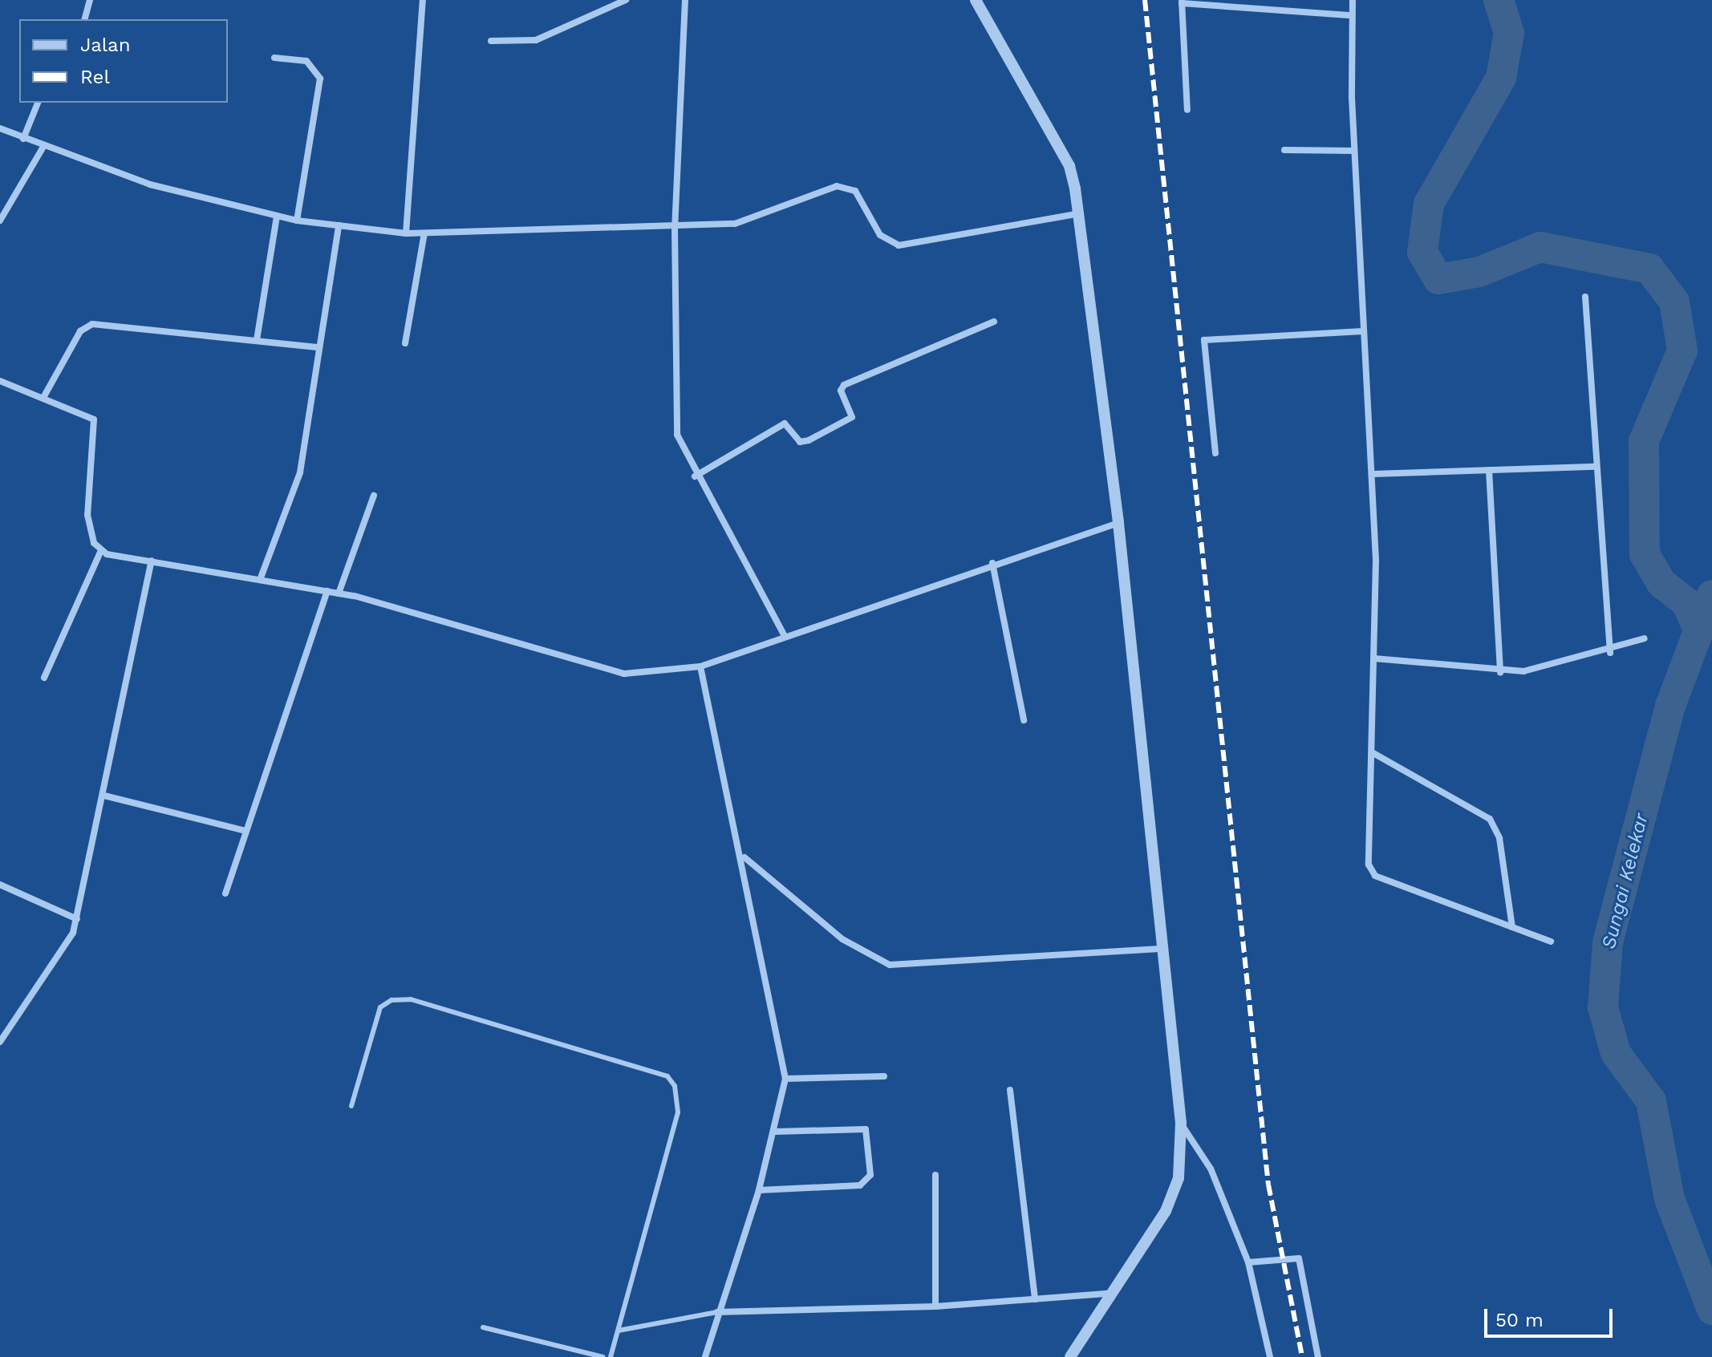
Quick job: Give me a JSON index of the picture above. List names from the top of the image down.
{
  "water": ["Sungai Kelekar"],
  "legend": ["Jalan", "Rel"],
  "scale_bar": "50 m"
}
